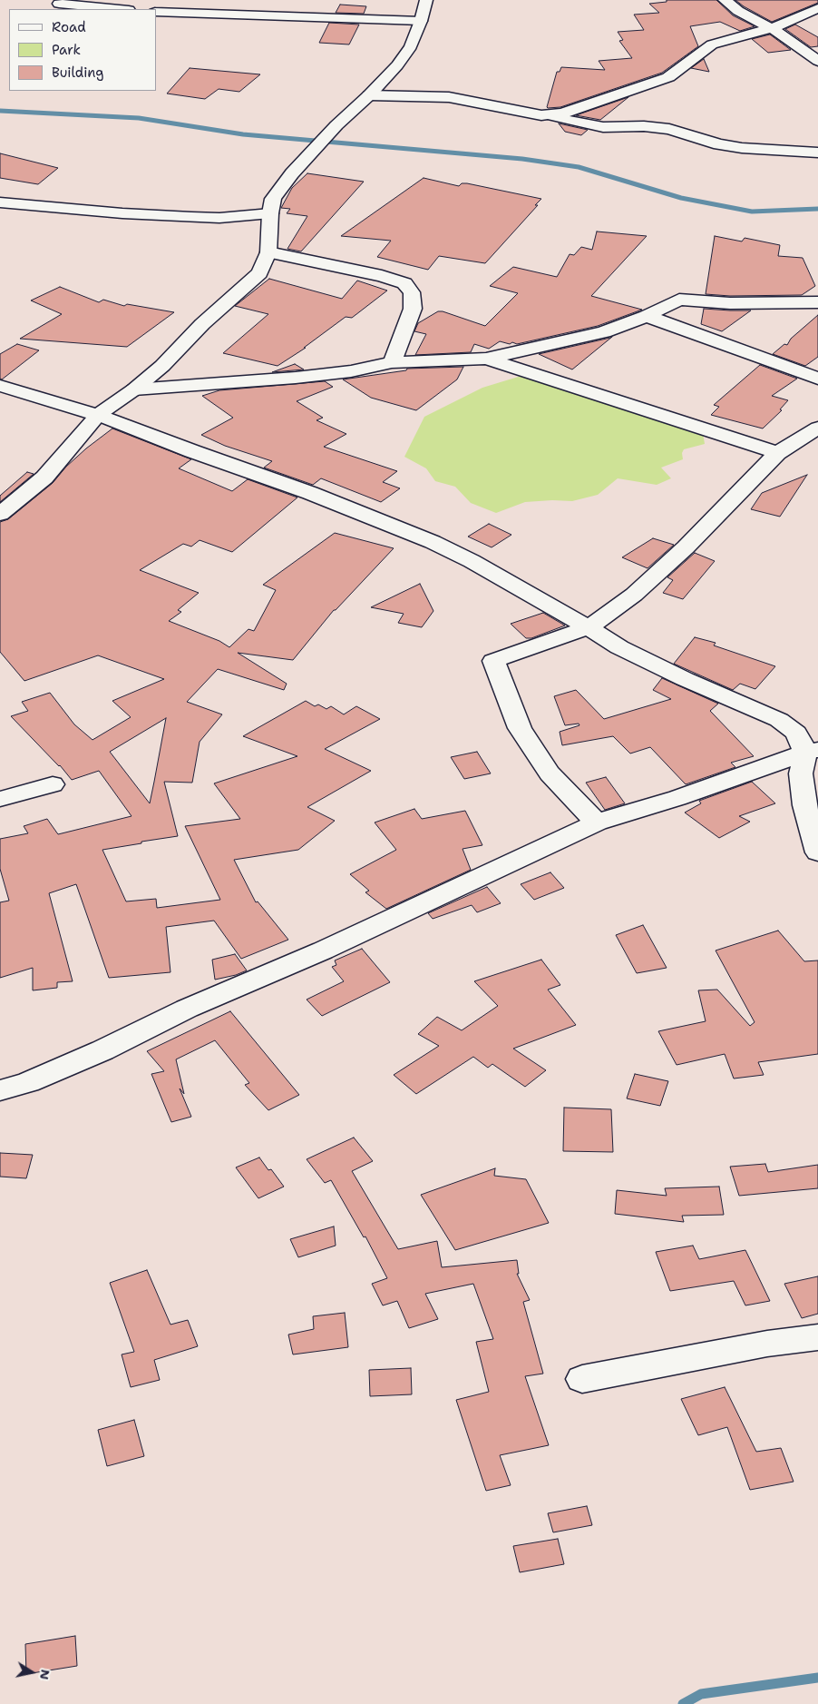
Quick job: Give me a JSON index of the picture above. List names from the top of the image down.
{
  "legend": ["Road", "Park", "Building"],
  "north": "right"
}
